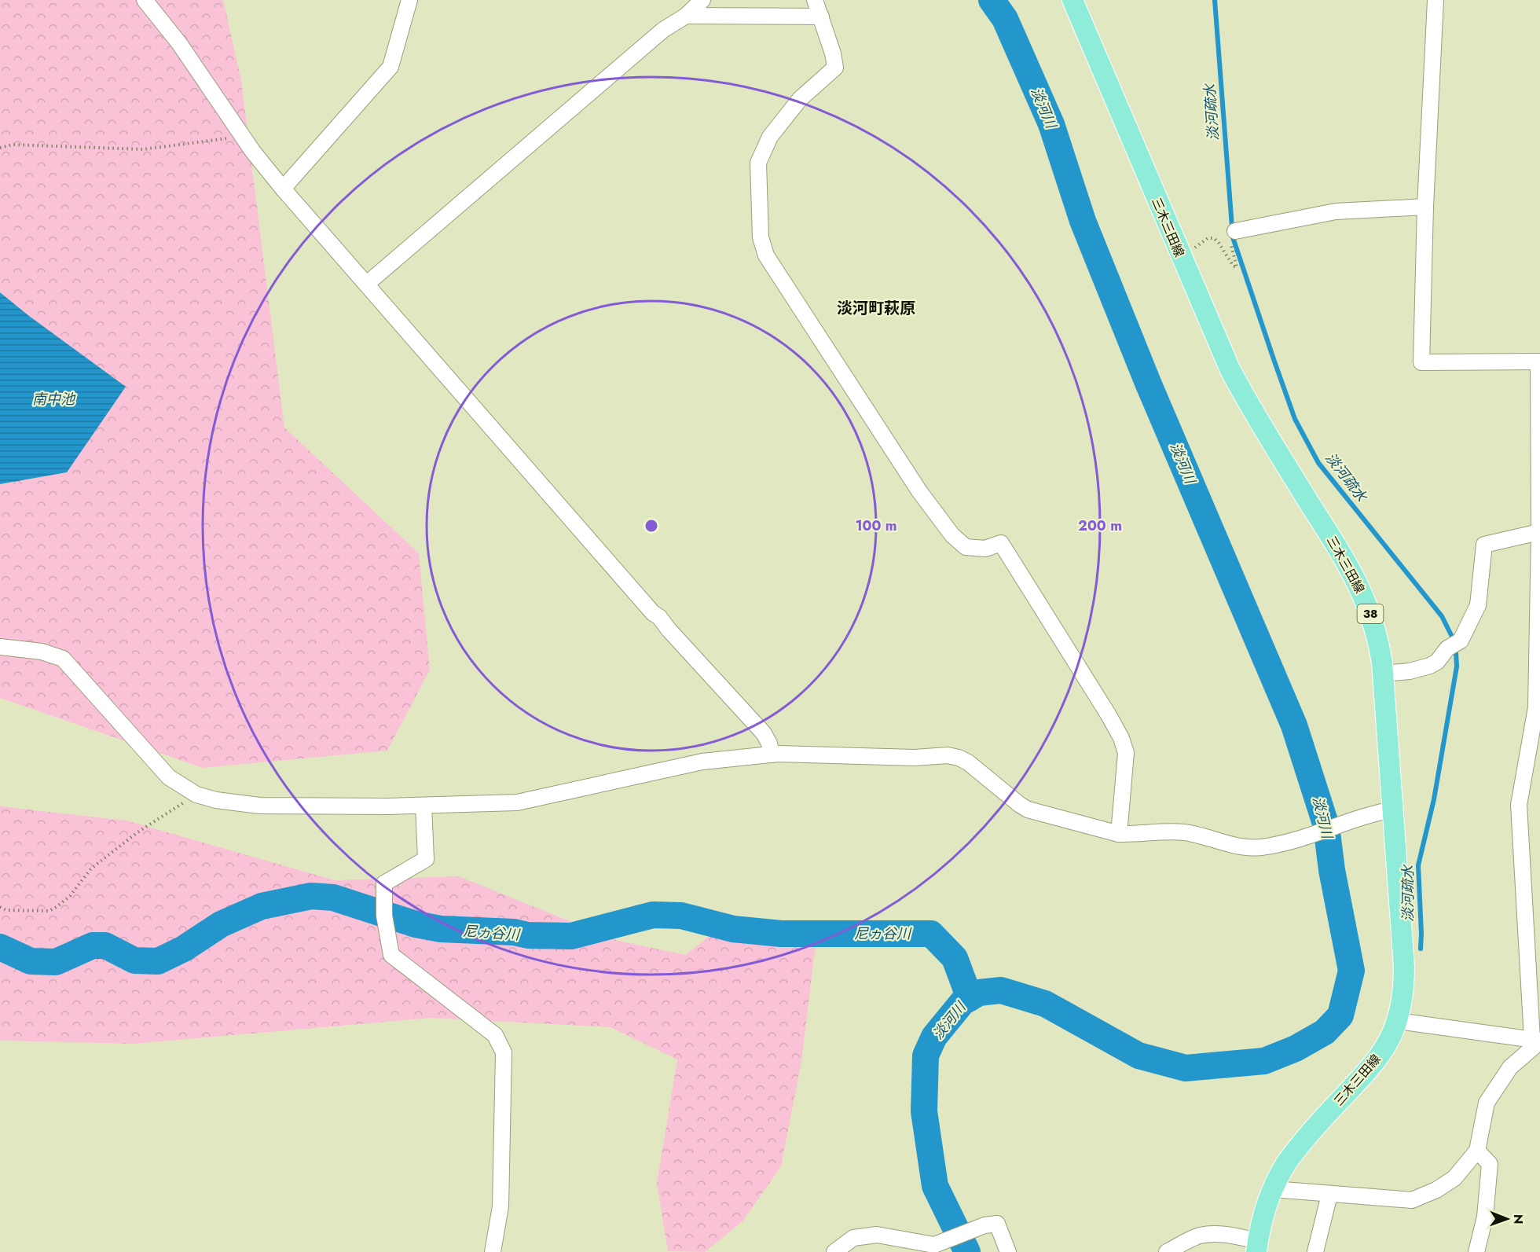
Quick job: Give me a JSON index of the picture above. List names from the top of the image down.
{
  "streets": {
    "main road": ["三木三田線", "38"]
  },
  "districts": ["淡河町萩原"],
  "water": [
    "淡河川",
    "淡河疏水",
    "南中池",
    "尼ヵ谷川"
  ],
  "north": "right",
  "rings": ["100 m", "200 m"]
}
